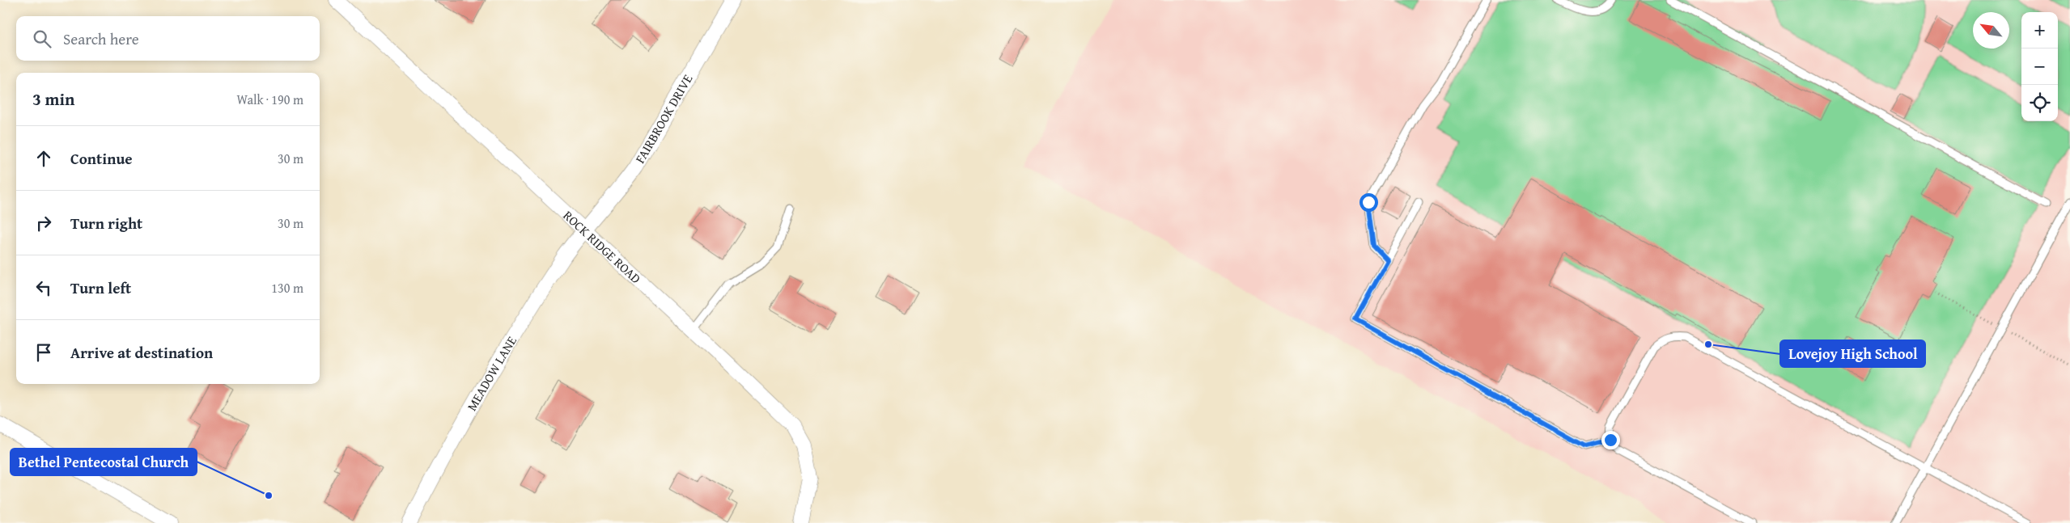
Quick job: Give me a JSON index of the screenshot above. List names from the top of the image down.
{
  "streets": {
    "street": ["FAIRBROOK DRIVE", "ROCK RIDGE ROAD", "MEADOW LANE"]
  },
  "crossings": [
    ["FAIRBROOK DRIVE", "ROCK RIDGE ROAD"],
    ["FAIRBROOK DRIVE", "MEADOW LANE"],
    ["ROCK RIDGE ROAD", "MEADOW LANE"]
  ],
  "places": ["Lovejoy High School", "Bethel Pentecostal Church"],
  "north": "top left",
  "page": {
    "map_buttons": ["+", "−"],
    "search": "Search here",
    "heading": ["3 min", "Walk · 190 m"],
    "list": [
      ["Continue", "30 m"],
      ["Turn right", "30 m"],
      ["Turn left", "130 m"],
      "Arrive at destination"
    ]
  }
}
